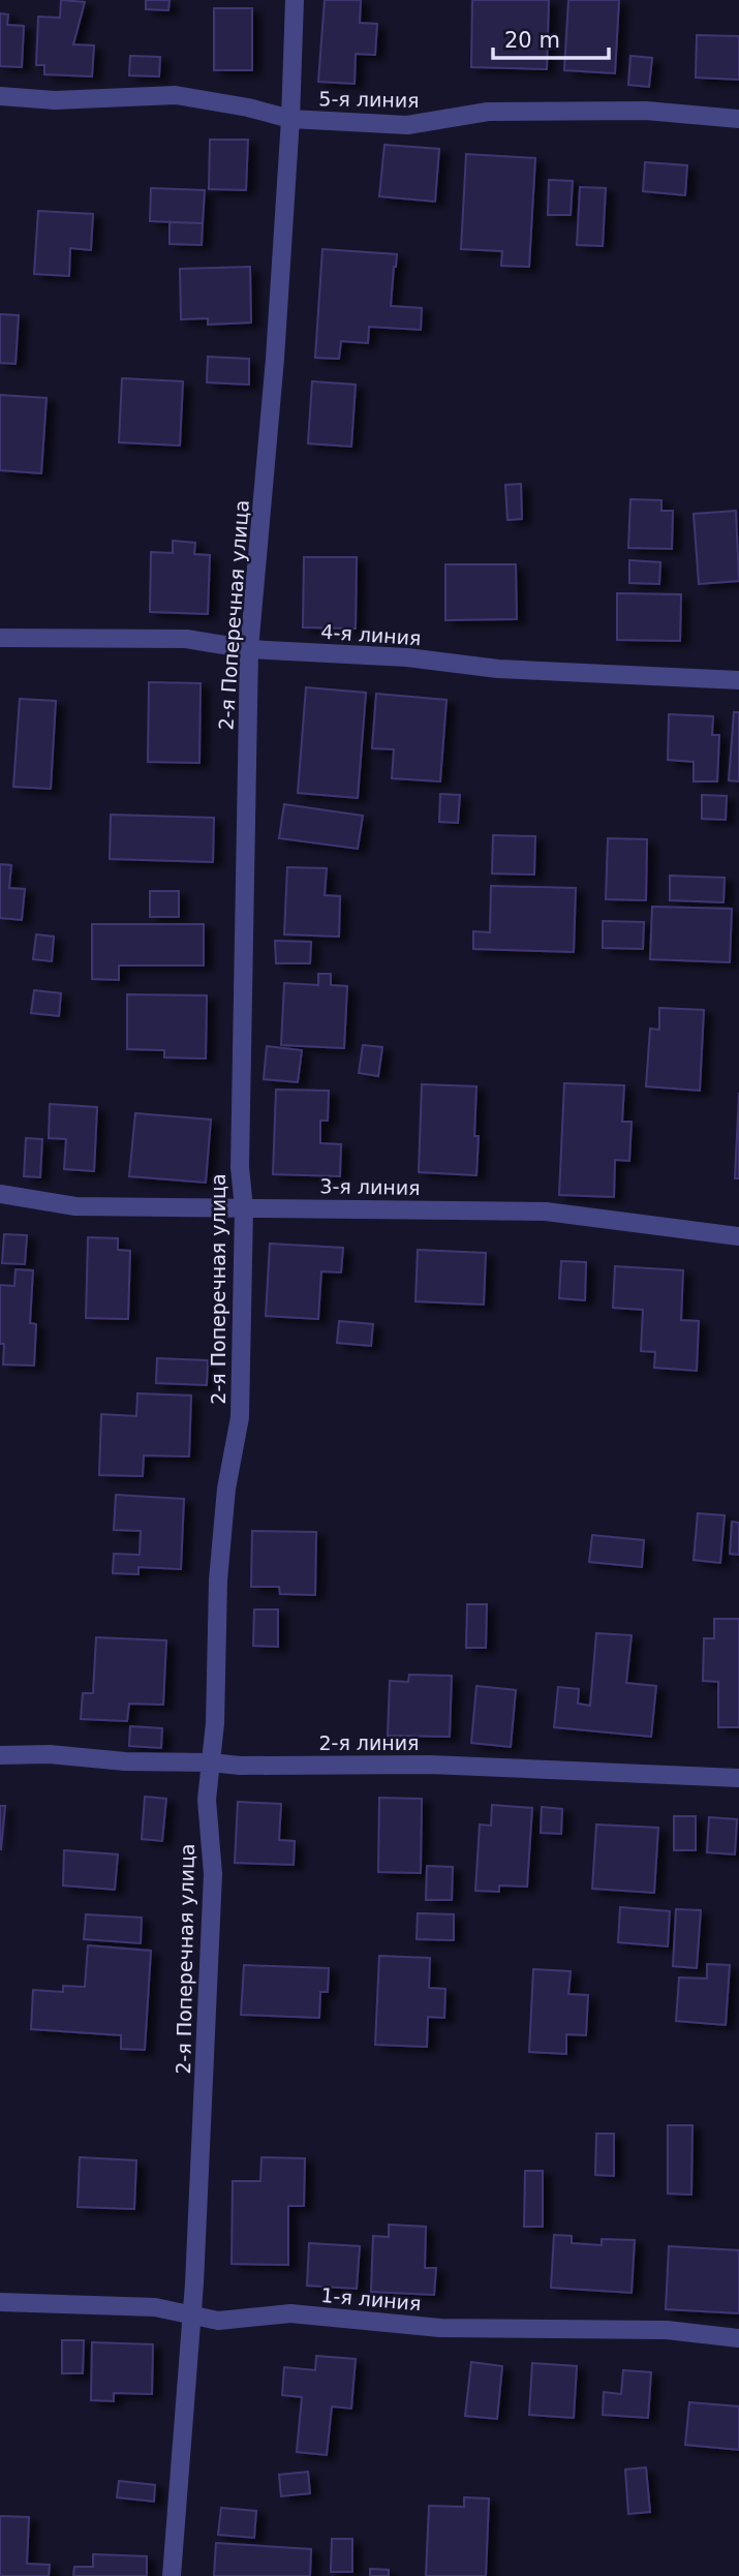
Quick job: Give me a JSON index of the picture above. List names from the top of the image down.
{
  "streets": {
    "street": [
      "5-я линия",
      "2-я Поперечная улица",
      "4-я линия",
      "3-я линия",
      "2-я линия",
      "1-я линия"
    ]
  },
  "crossings": [
    ["5-я линия", "2-я Поперечная улица"],
    ["2-я Поперечная улица", "4-я линия"],
    ["2-я Поперечная улица", "3-я линия"],
    ["2-я Поперечная улица", "2-я линия"],
    ["2-я Поперечная улица", "1-я линия"]
  ],
  "scale_bar": "20 m"
}
